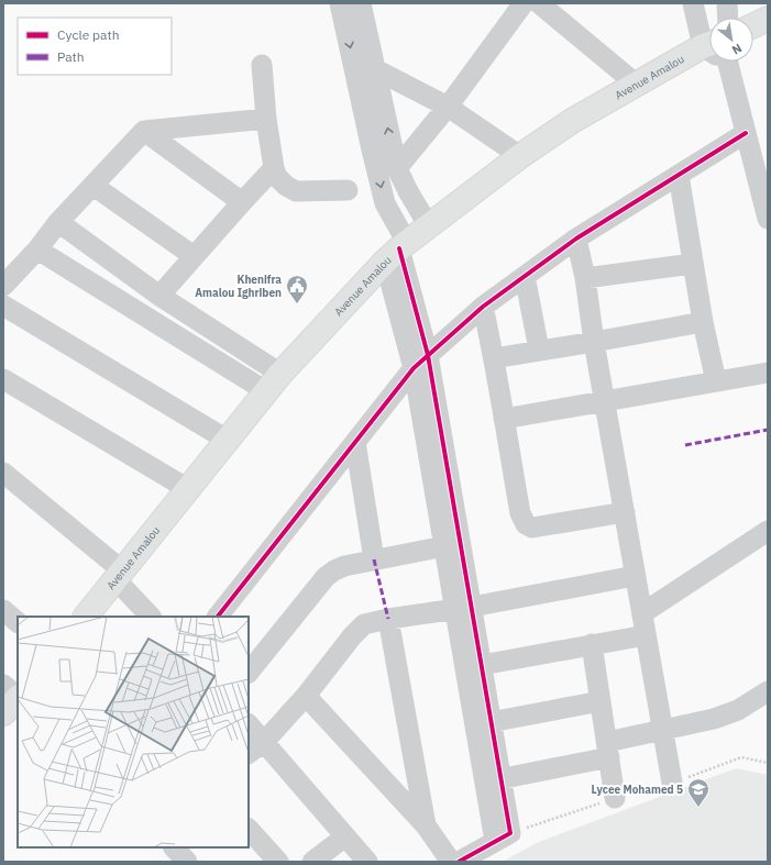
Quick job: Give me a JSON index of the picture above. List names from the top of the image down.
{
  "streets": {
    "main road": ["Avenue Amalou"]
  },
  "places": {
    "public building": ["Khenifra Amalou Ighriben"],
    "school or university": ["Lycee Mohamed 5"]
  },
  "legend": ["Cycle path", "Path"],
  "north": "bottom right"
}
